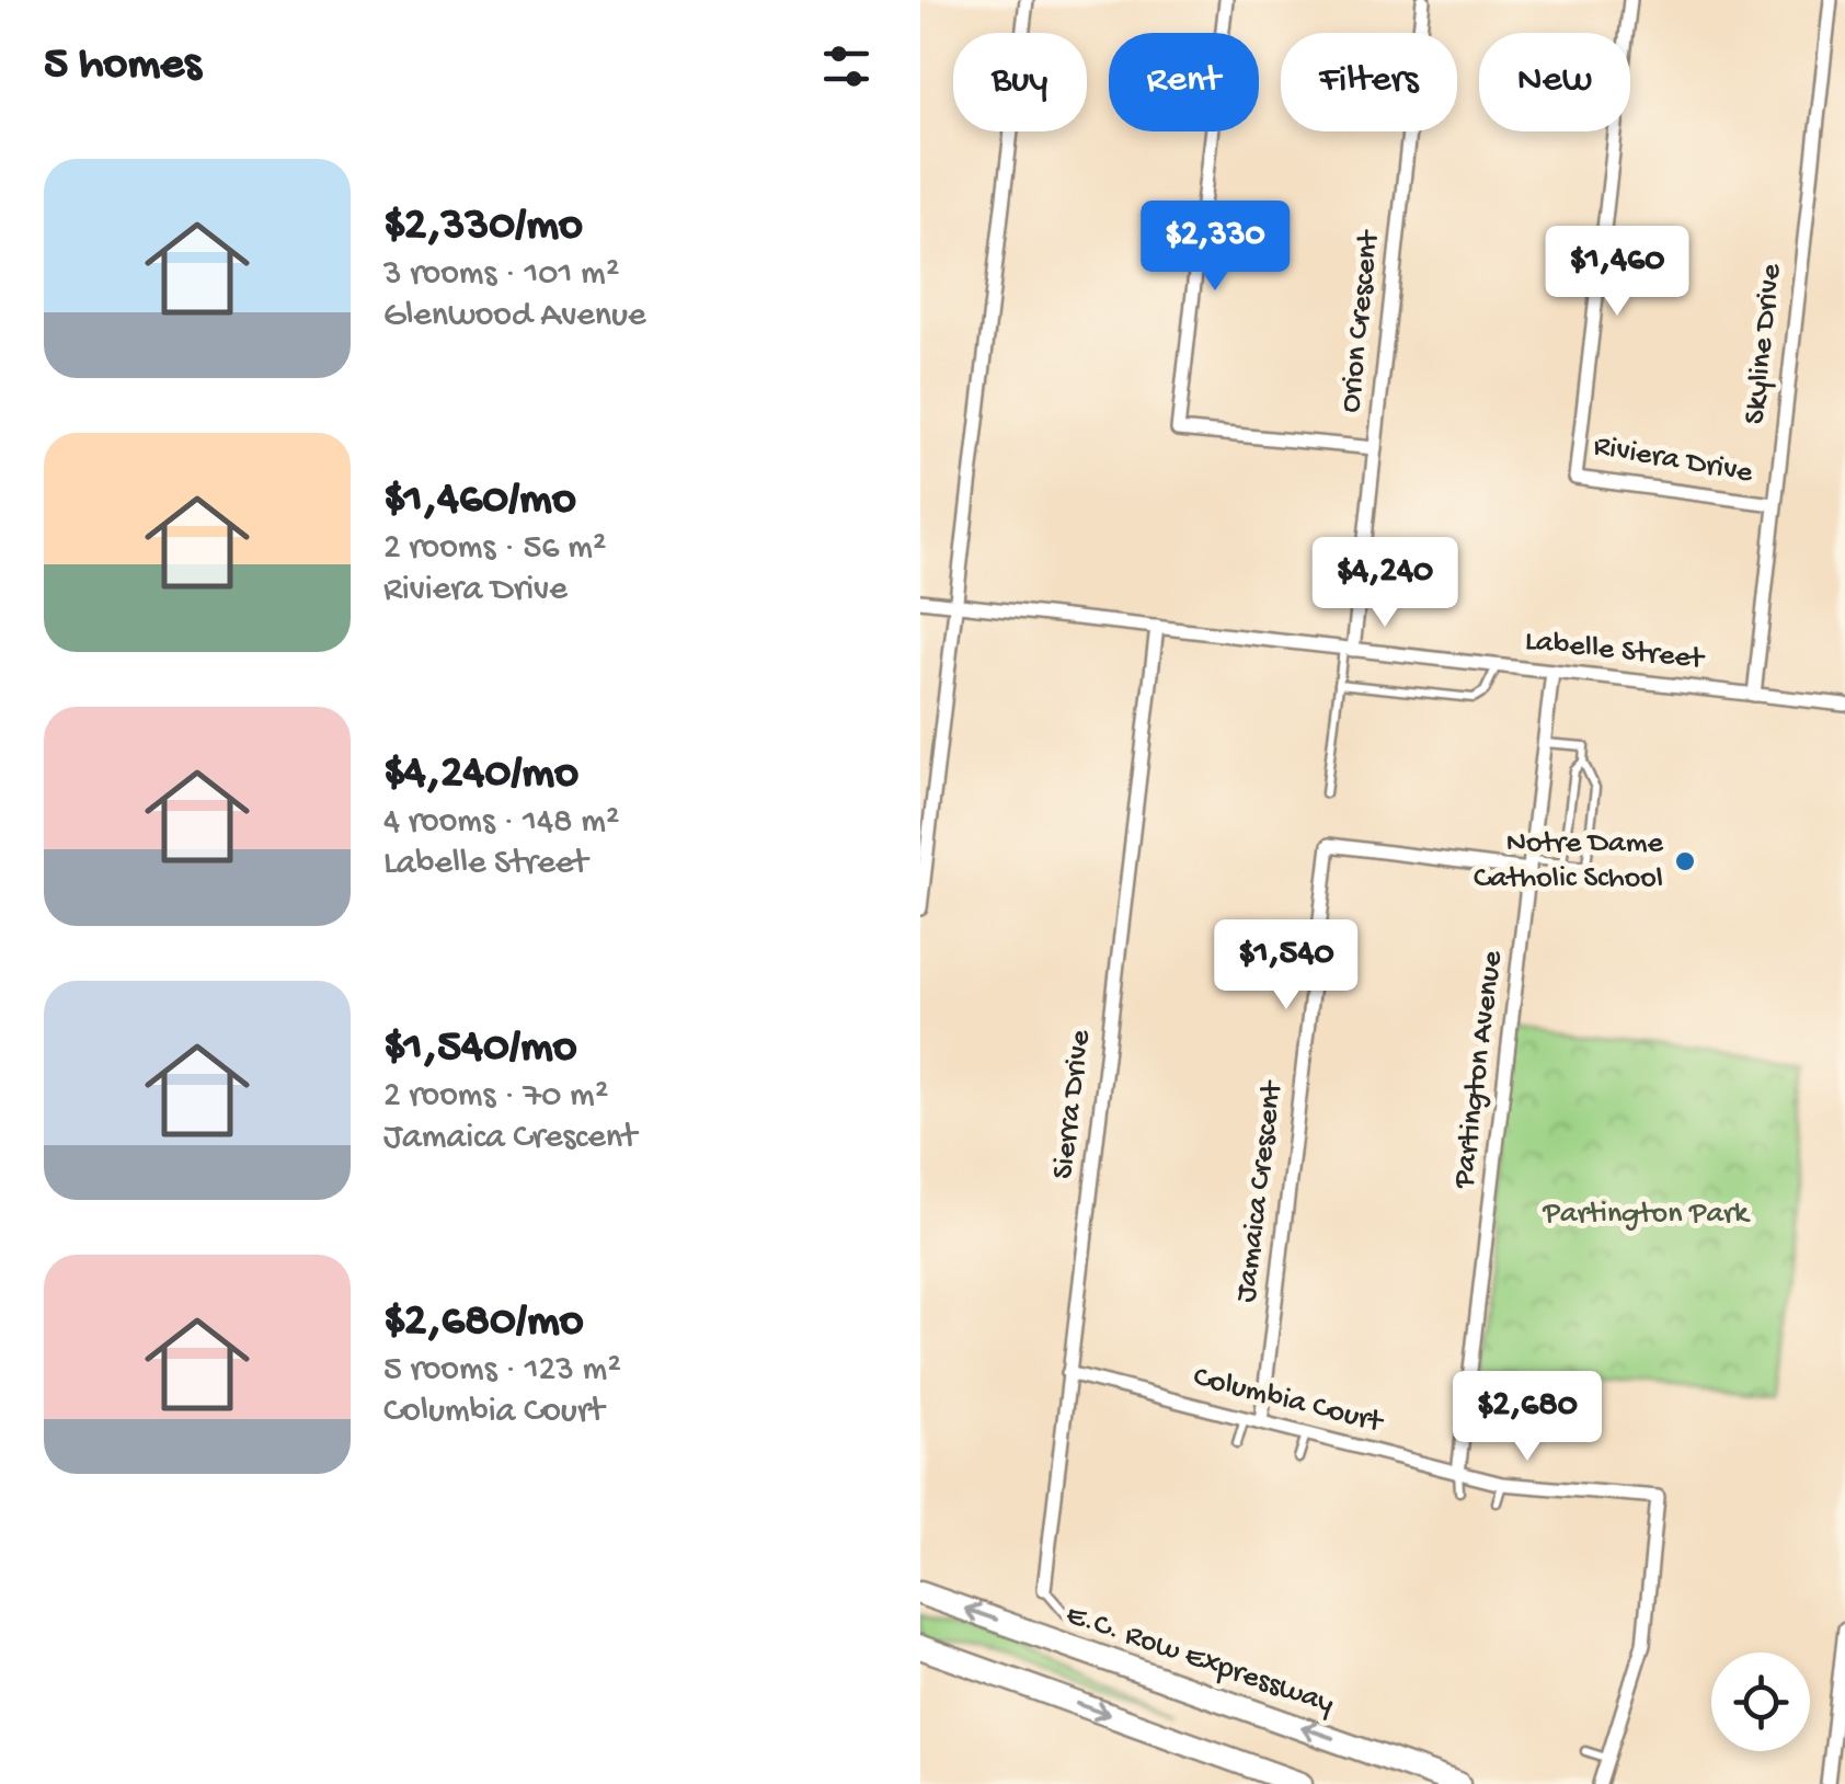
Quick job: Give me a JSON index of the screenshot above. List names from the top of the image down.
{
  "streets": {
    "highway": ["E.C. Row Expressway"],
    "street": [
      "Orion Crescent",
      "Skyline Drive",
      "Riviera Drive",
      "Labelle Street",
      "Partington Avenue",
      "Sierra Drive",
      "Jamaica Crescent",
      "Columbia Court"
    ]
  },
  "crossings": [
    ["Orion Crescent", "Labelle Street"],
    ["Skyline Drive", "Riviera Drive"],
    ["Skyline Drive", "Labelle Street"],
    ["Labelle Street", "Partington Avenue"],
    ["Labelle Street", "Sierra Drive"],
    ["Partington Avenue", "Jamaica Crescent"],
    ["Partington Avenue", "Columbia Court"],
    ["Sierra Drive", "Columbia Court"],
    ["Jamaica Crescent", "Columbia Court"]
  ],
  "parks": ["Partington Park"],
  "places": ["Notre Dame Catholic School"],
  "page": {
    "heading": "5 homes",
    "chip": [
      "Buy",
      "Rent",
      "Filters",
      "New"
    ],
    "list": [
      {
        "name": "$2,330/mo",
        "note": "3 rooms · 101 m² · Glenwood Avenue"
      },
      {
        "name": "$1,460/mo",
        "note": "2 rooms · 56 m² · Riviera Drive"
      },
      {
        "name": "$4,240/mo",
        "note": "4 rooms · 148 m² · Labelle Street"
      },
      {
        "name": "$1,540/mo",
        "note": "2 rooms · 70 m² · Jamaica Crescent"
      },
      {
        "name": "$2,680/mo",
        "note": "5 rooms · 123 m² · Columbia Court"
      }
    ],
    "price": [
      "$2,330",
      "$1,460",
      "$4,240",
      "$1,540",
      "$2,680"
    ]
  }
}
